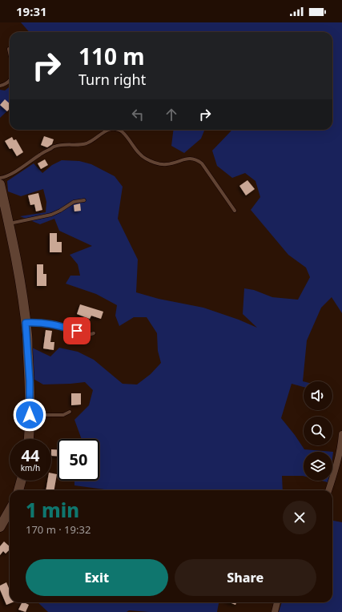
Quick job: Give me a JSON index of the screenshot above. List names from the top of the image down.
{
  "page": {
    "status": "19:31",
    "turn": ["110 m", "Turn right"],
    "speed": "44 km/h",
    "limit": "50",
    "heading": ["1 min", "170 m · 19:32"],
    "buttons": ["Exit", "Share"]
  }
}
